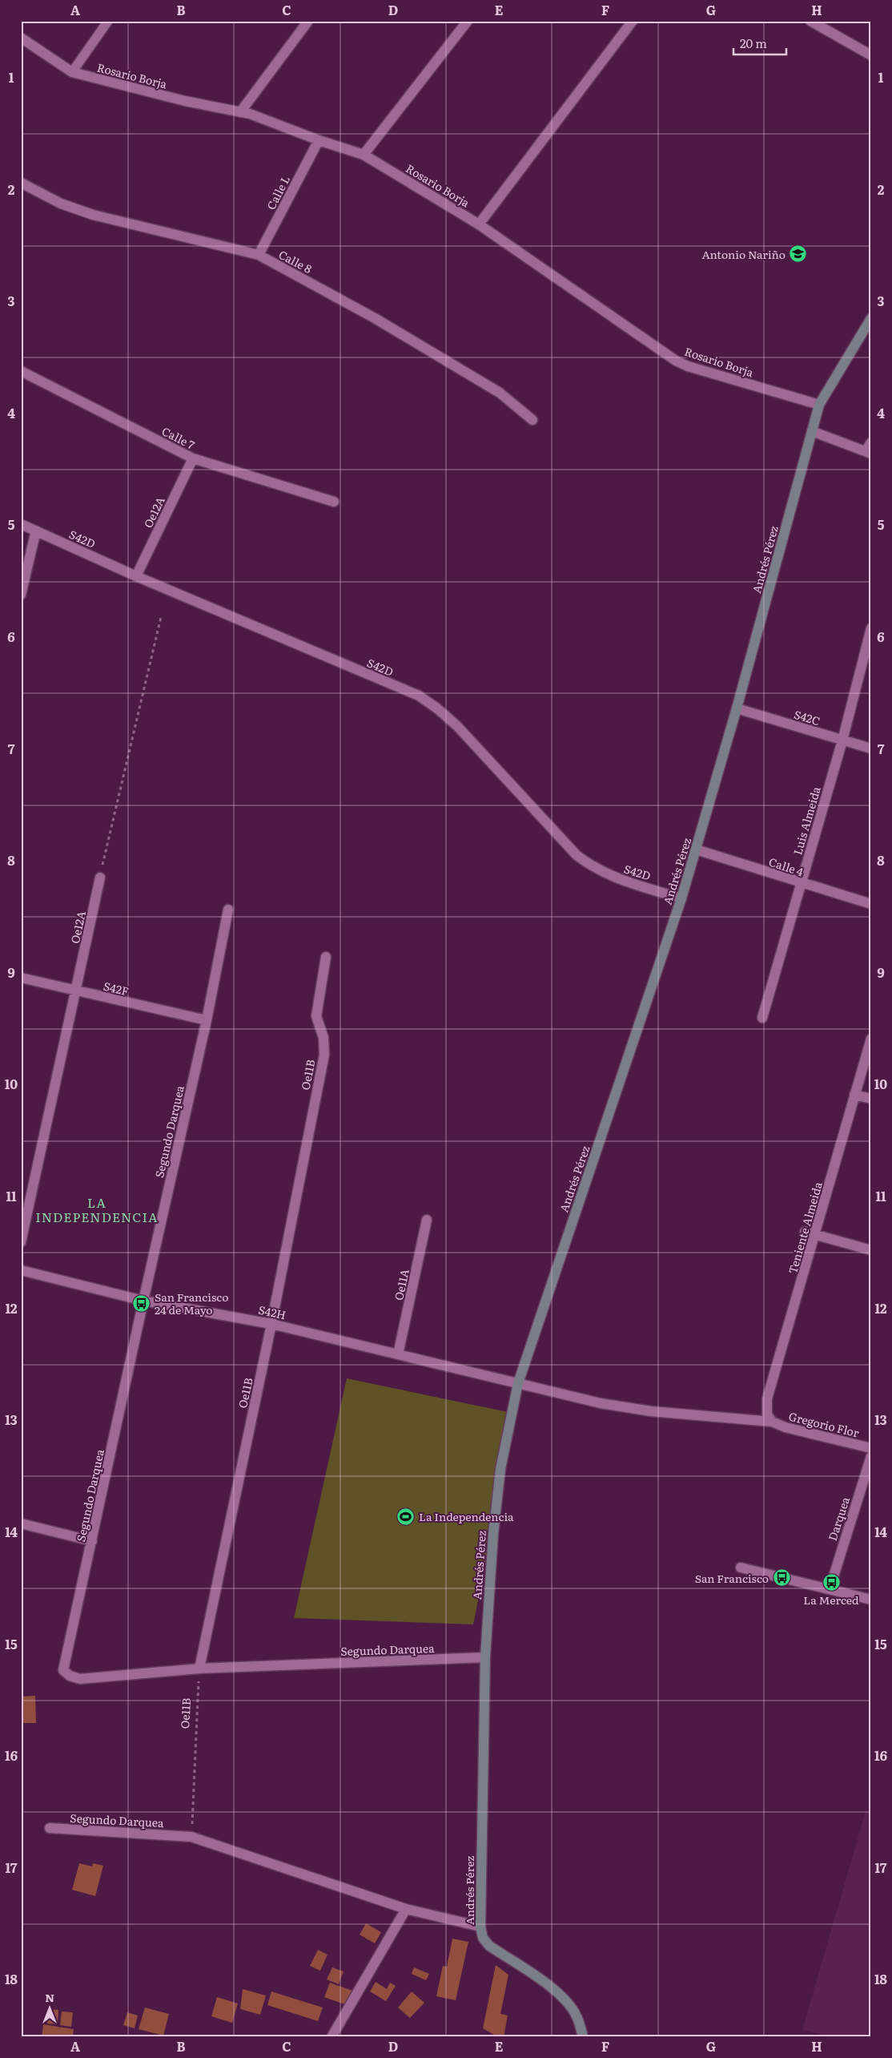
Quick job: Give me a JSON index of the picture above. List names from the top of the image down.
{
  "streets": {
    "street": [
      "Rosario Borja",
      "Calle L",
      "Calle 8",
      "Calle 7",
      "Oe12A",
      "S42D",
      "Andrés Pérez",
      "S42C",
      "Luis Almeida",
      "Calle 4",
      "S42F",
      "Oe11B",
      "Segundo Darquea",
      "Teniente Almeida",
      "Oe11A",
      "S42H",
      "Gregorio Flor",
      "Darquea"
    ]
  },
  "crossings": [
    ["Rosario Borja", "Calle L"],
    ["Rosario Borja", "Andrés Pérez"],
    ["Calle L", "Calle 8"],
    ["Calle 7", "Oe12A"],
    ["Oe12A", "S42D"],
    ["Oe12A", "S42F"],
    ["S42D", "Andrés Pérez"],
    ["Andrés Pérez", "S42C"],
    ["Andrés Pérez", "Calle 4"],
    ["Andrés Pérez", "Segundo Darquea"],
    ["Andrés Pérez", "S42H"],
    ["Andrés Pérez", "Gregorio Flor"],
    ["S42C", "Luis Almeida"],
    ["Luis Almeida", "Calle 4"],
    ["S42F", "Segundo Darquea"],
    ["Oe11B", "Segundo Darquea"],
    ["Oe11B", "S42H"],
    ["Segundo Darquea", "S42H"],
    ["Teniente Almeida", "Gregorio Flor"],
    ["Oe11A", "S42H"],
    ["S42H", "Gregorio Flor"]
  ],
  "districts": ["LA INDEPENDENCIA"],
  "places": {
    "school or university": ["Antonio Nariño"],
    "bus stop": ["San Francisco 24 de Mayo", "San Francisco", "La Merced"],
    "sports": ["La Independencia"]
  },
  "scale_bar": "20 m",
  "north": "top",
  "grid": {
    "columns": [
      "A",
      "B",
      "C",
      "D",
      "E",
      "F",
      "G",
      "H"
    ],
    "rows": [
      "1",
      "2",
      "3",
      "4",
      "5",
      "6",
      "7",
      "8",
      "9",
      "10",
      "11",
      "12",
      "13",
      "14",
      "15",
      "16",
      "17",
      "18"
    ]
  }
}
